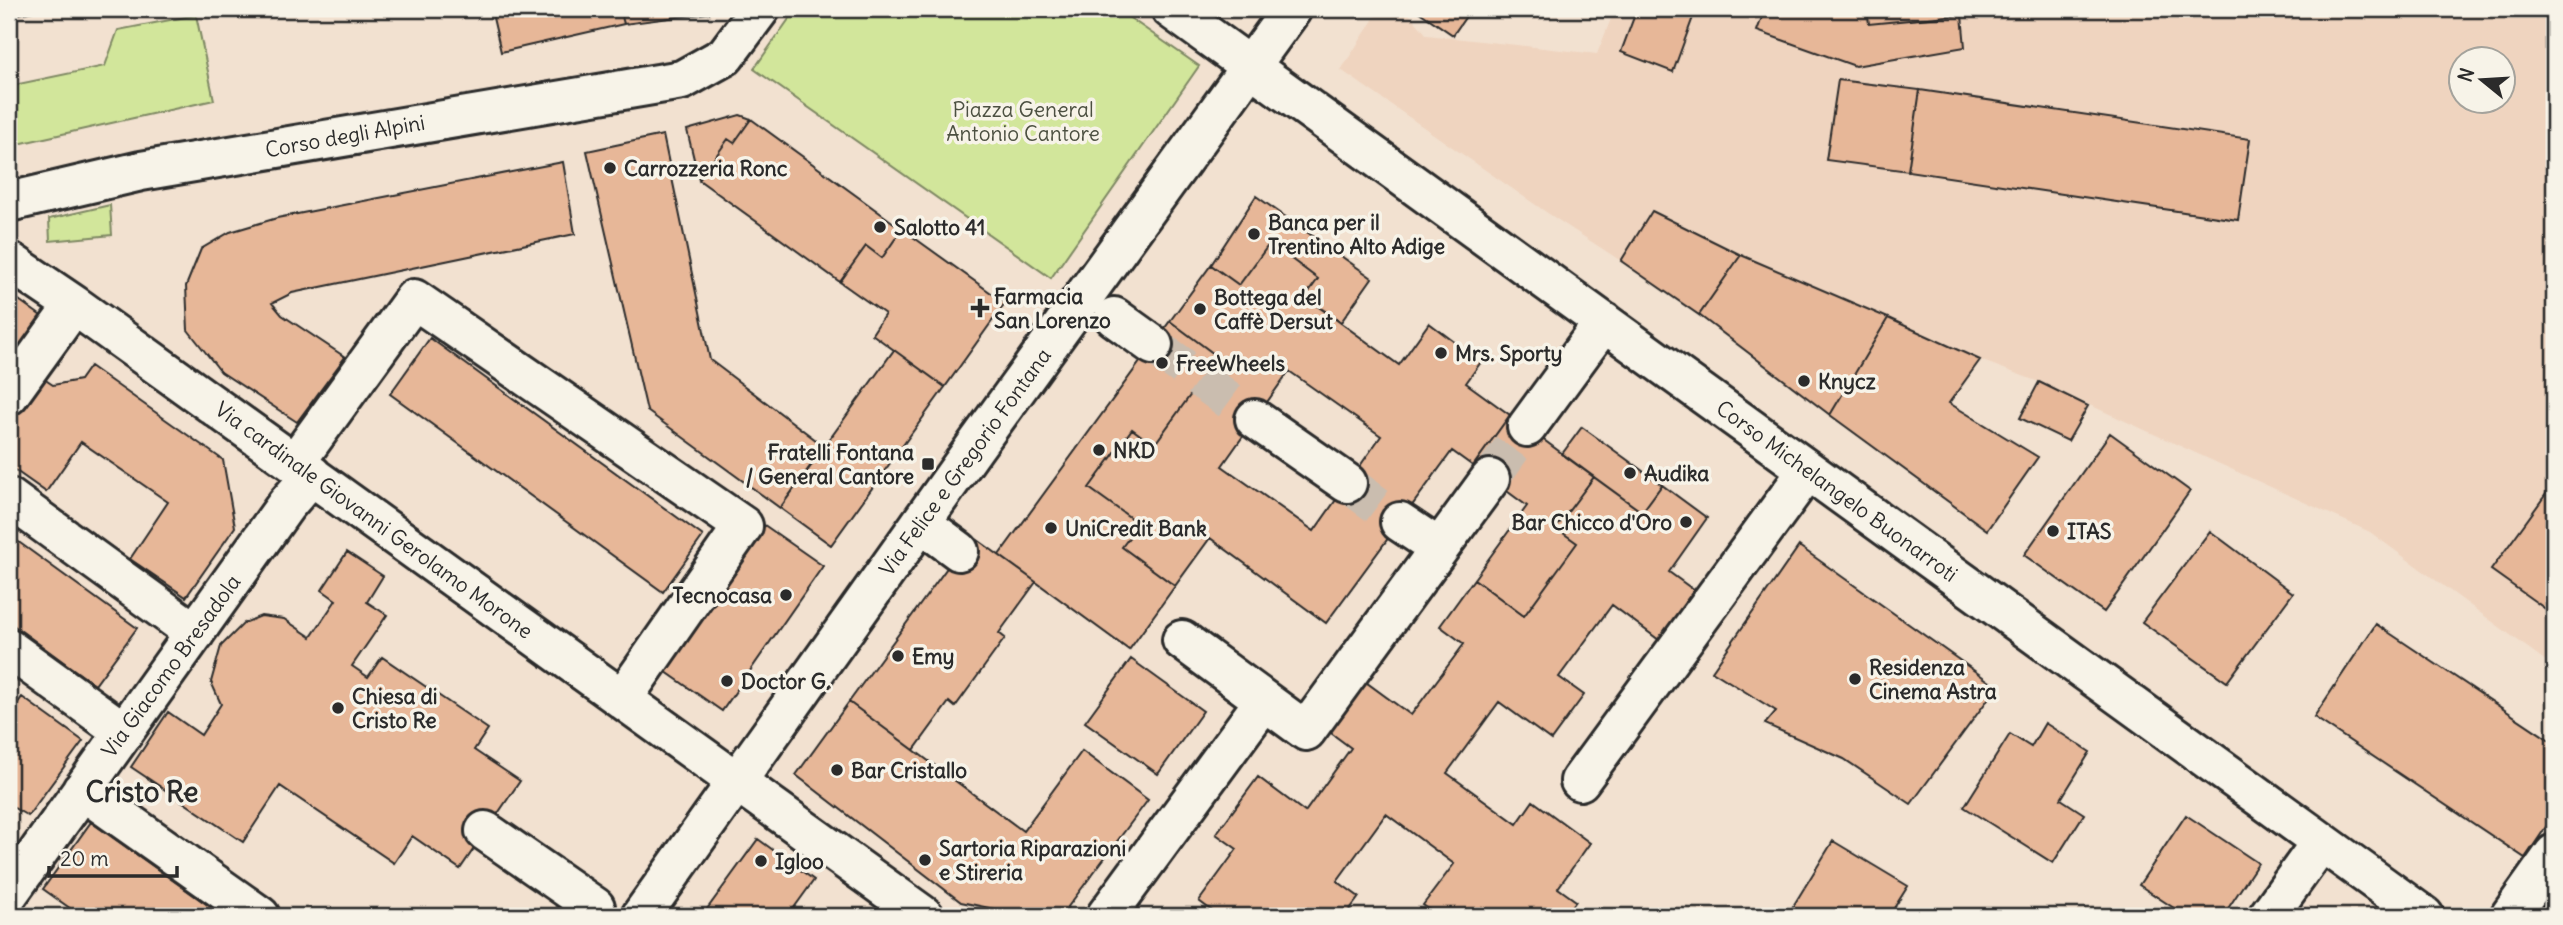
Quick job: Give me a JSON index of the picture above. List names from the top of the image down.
{
  "streets": {
    "street": [
      "Corso degli Alpini",
      "Via Felice e Gregorio Fontana",
      "Corso Michelangelo Buonarroti",
      "Via cardinale Giovanni Gerolamo Morone",
      "Via Giacomo Bresadola"
    ]
  },
  "crossings": [
    ["Via Felice e Gregorio Fontana", "Corso Michelangelo Buonarroti"],
    ["Via Felice e Gregorio Fontana", "Via cardinale Giovanni Gerolamo Morone"],
    ["Via cardinale Giovanni Gerolamo Morone", "Via Giacomo Bresadola"]
  ],
  "districts": ["Cristo Re"],
  "parks": ["Piazza General Antonio Cantore"],
  "places": {
    "other": [
      "Carrozzeria Ronc",
      "Salotto 41",
      "Banca per il Trentino Alto Adige",
      "Bottega del Caffè Dersut",
      "Mrs. Sporty",
      "FreeWheels",
      "Knycz",
      "NKD",
      "Audika",
      "Bar Chicco d'Oro",
      "UniCredit Bank",
      "ITAS",
      "Tecnocasa",
      "Emy",
      "Residenza Cinema Astra",
      "Doctor G.",
      "Chiesa di Cristo Re",
      "Bar Cristallo",
      "Sartoria Riparazioni e Stireria",
      "Igloo"
    ],
    "health": ["Farmacia San Lorenzo"],
    "transit": ["Fratelli Fontana / General Cantore"]
  },
  "scale_bar": "20 m",
  "north": "left"
}
